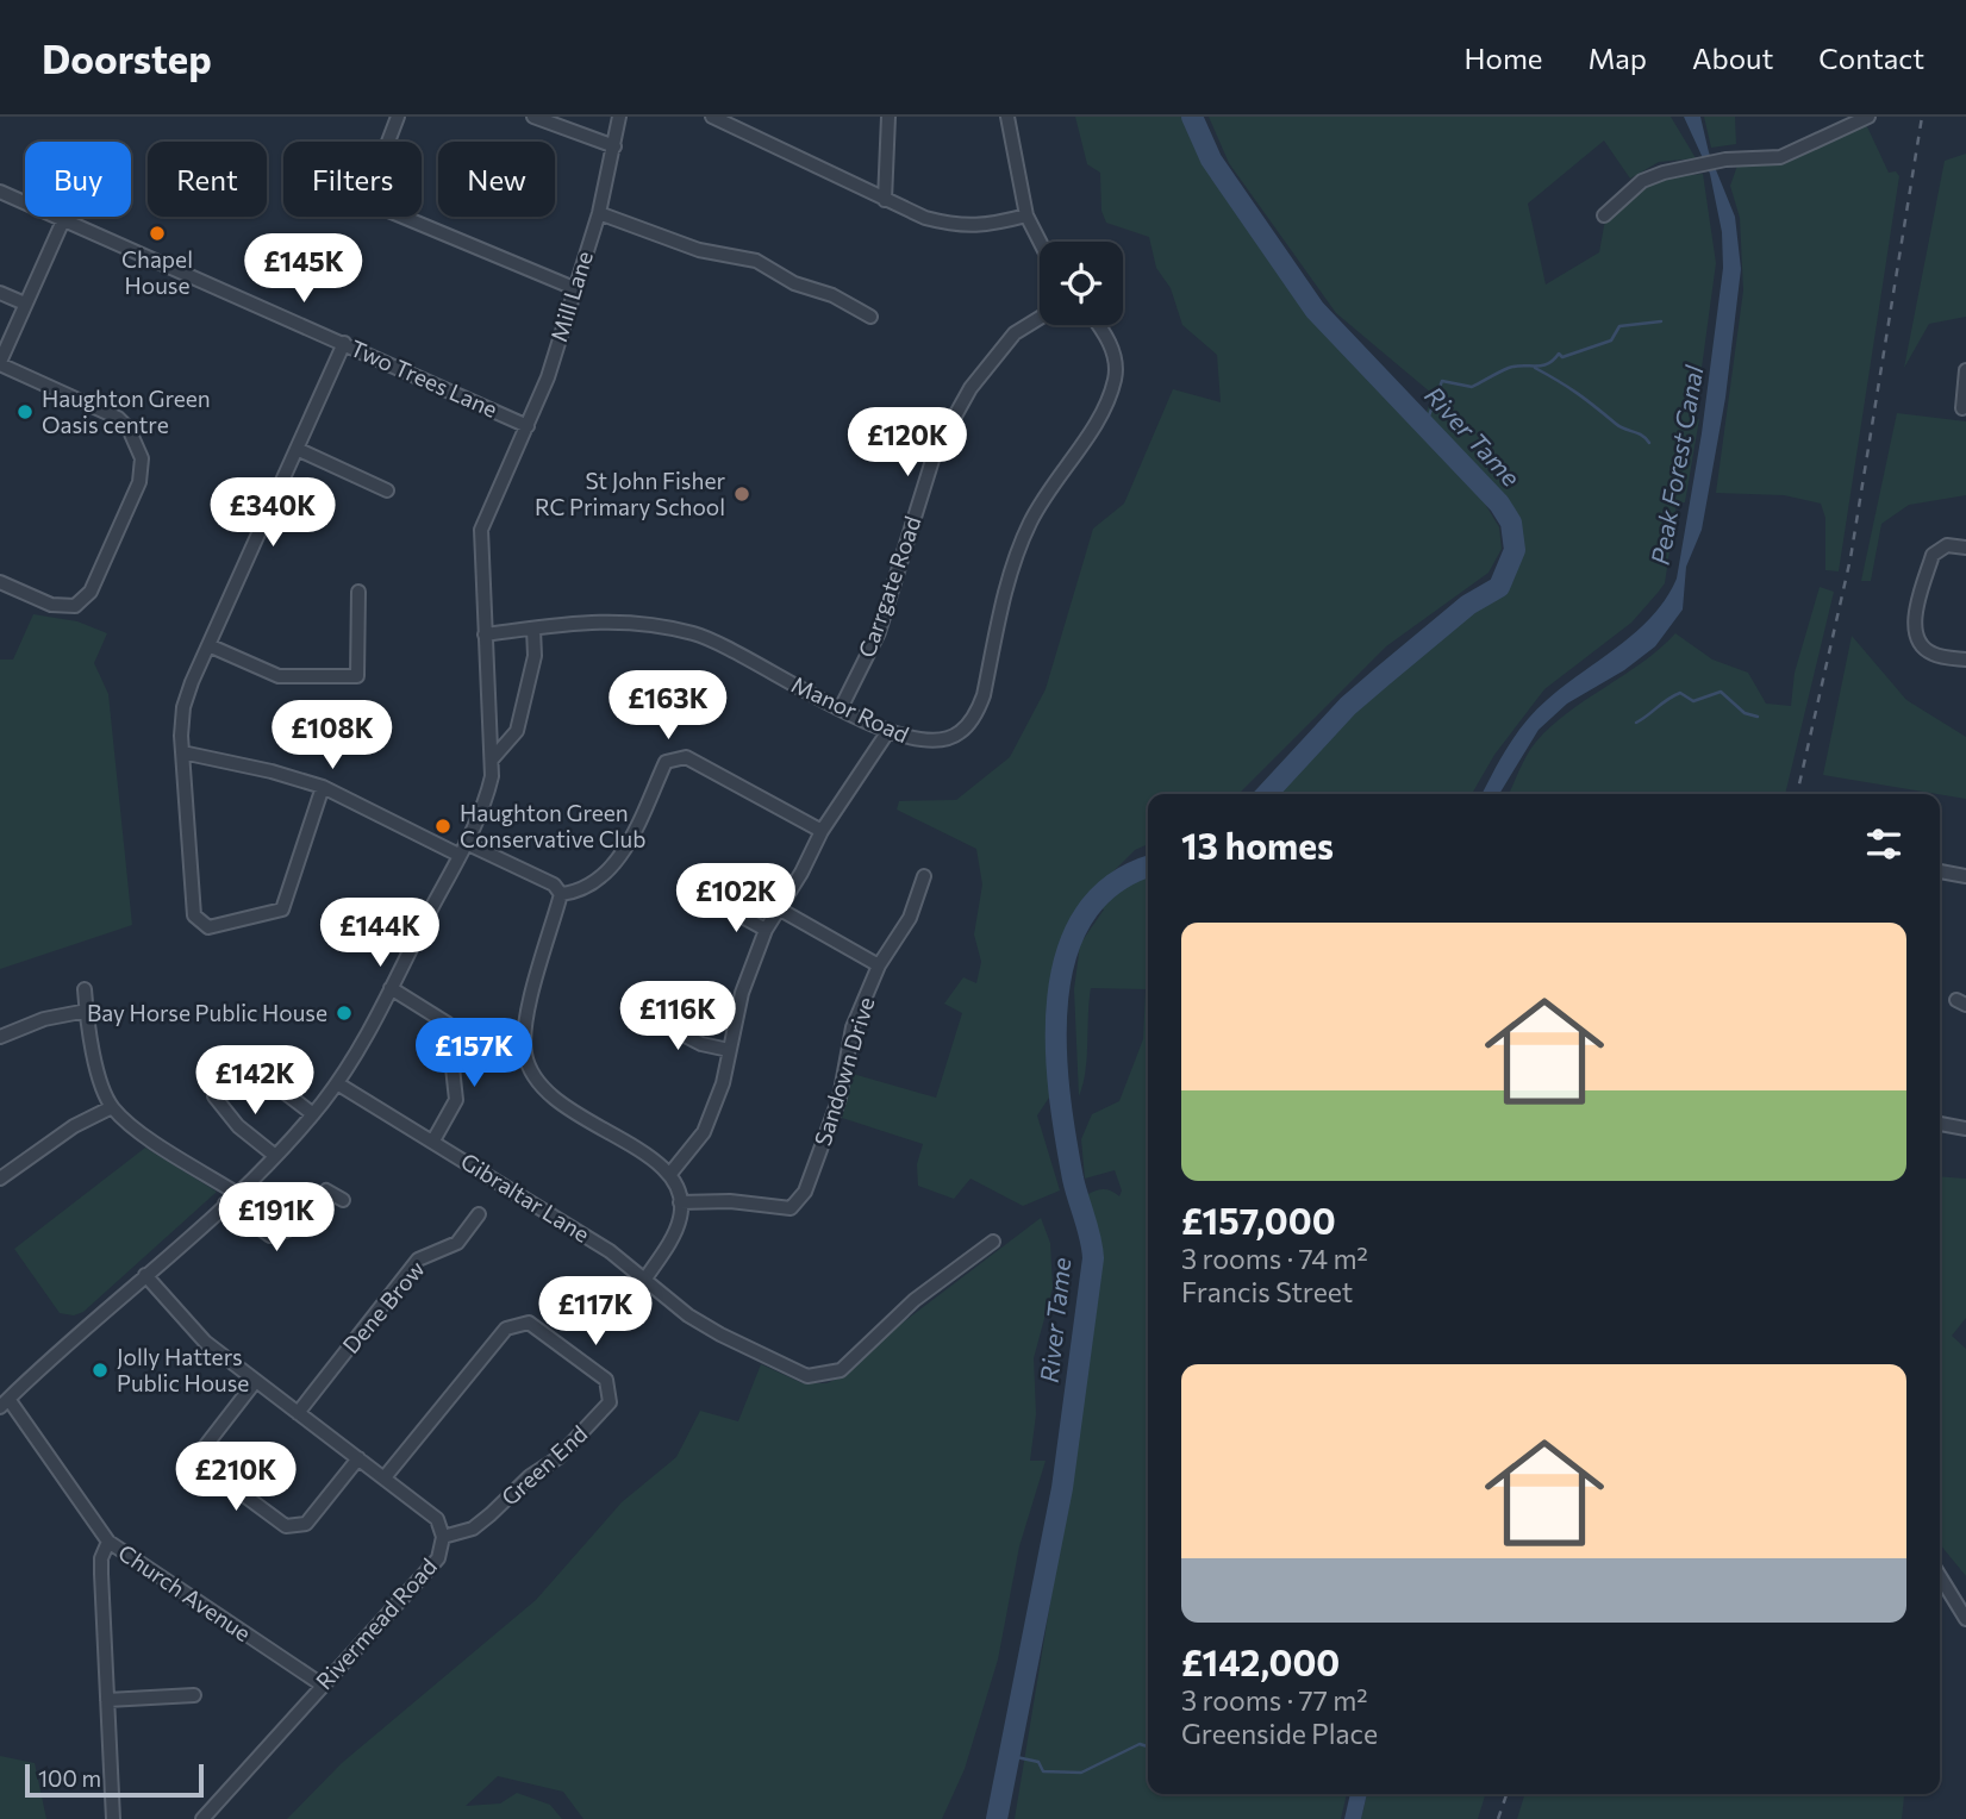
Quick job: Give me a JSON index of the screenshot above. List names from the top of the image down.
{
  "streets": {
    "street": [
      "Mill Lane",
      "Two Trees Lane",
      "Carrgate Road",
      "Manor Road",
      "Sandown Drive",
      "Gibraltar Lane",
      "Dene Brow",
      "Green End",
      "Church Avenue",
      "Rivermead Road"
    ]
  },
  "crossings": [
    ["Mill Lane", "Two Trees Lane"],
    ["Mill Lane", "Manor Road"],
    ["Carrgate Road", "Manor Road"],
    ["Dene Brow", "Rivermead Road"],
    ["Green End", "Rivermead Road"],
    ["Church Avenue", "Rivermead Road"]
  ],
  "water": ["River Tame", "Peak Forest Canal"],
  "places": [
    "Chapel House",
    "Haughton Green Oasis centre",
    "St John Fisher RC Primary School",
    "Haughton Green Conservative Club",
    "Bay Horse Public House",
    "Jolly Hatters Public House"
  ],
  "scale_bar": "100 m",
  "page": {
    "header": "Doorstep",
    "nav": [
      "Home",
      "Map",
      "About",
      "Contact"
    ],
    "chip": [
      "Buy",
      "Rent",
      "Filters",
      "New"
    ],
    "price": [
      "£145K",
      "£120K",
      "£340K",
      "£163K",
      "£108K",
      "£102K",
      "£144K",
      "£116K",
      "£157K",
      "£142K",
      "£191K",
      "£117K",
      "£210K"
    ],
    "heading": "13 homes",
    "list": [
      {
        "name": "£157,000",
        "note": "3 rooms · 74 m² · Francis Street"
      },
      {
        "name": "£142,000",
        "note": "3 rooms · 77 m² · Greenside Place"
      }
    ],
    "scale": "100 m"
  }
}
